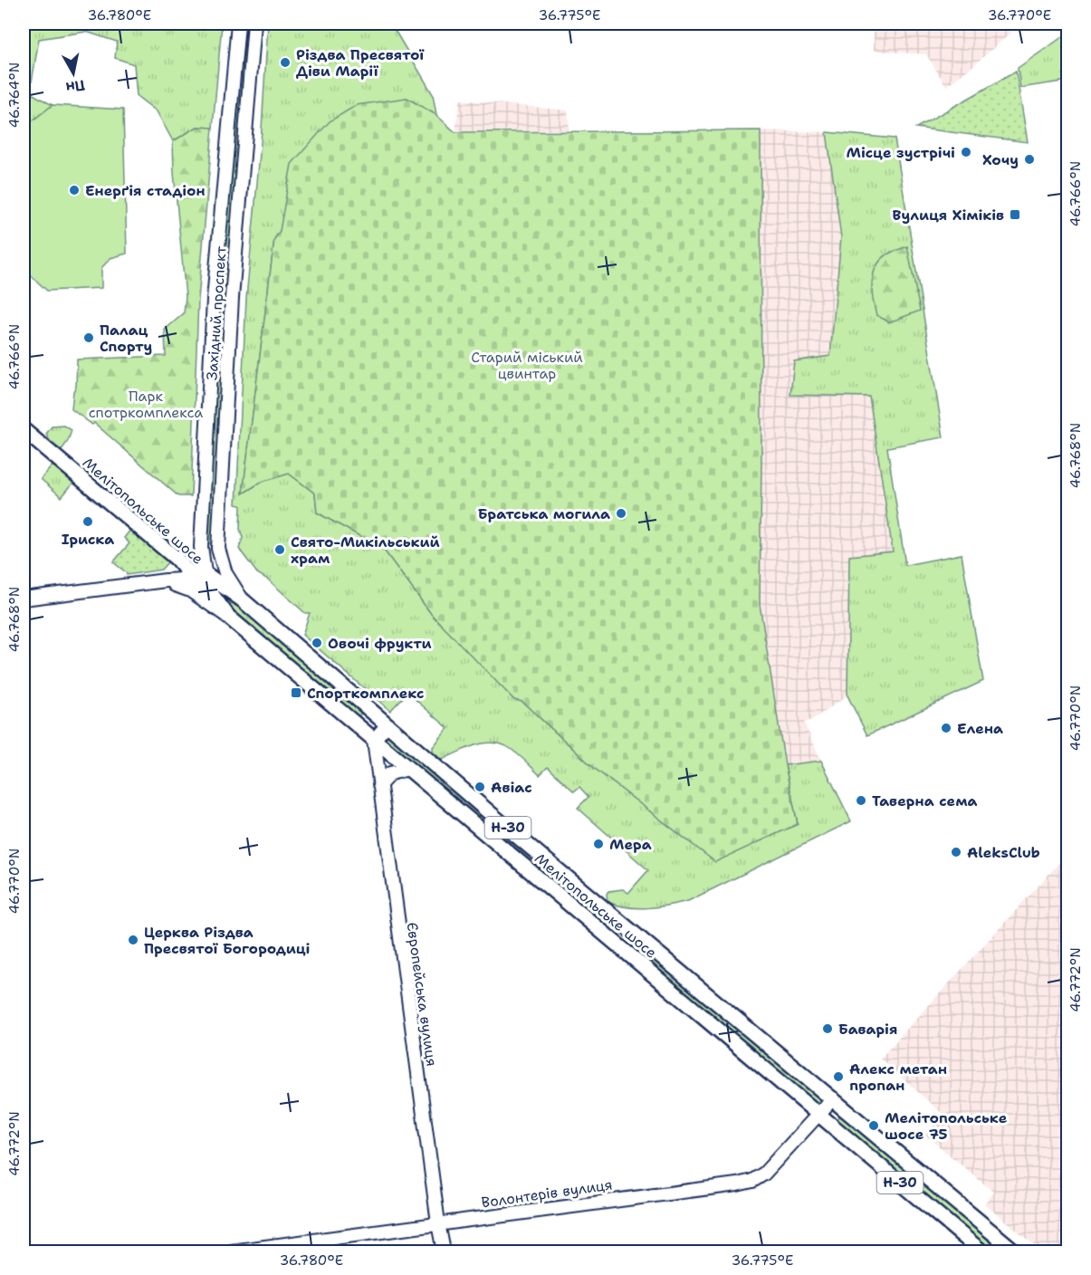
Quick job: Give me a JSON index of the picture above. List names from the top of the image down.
{
  "streets": {
    "main road": [
      "Західний проспект",
      "Мелітопольське шосе",
      "Н-30",
      "Європейська вулиця",
      "Волонтерів вулиця"
    ]
  },
  "crossings": [
    ["Західний проспект", "Мелітопольське шосе"],
    ["Мелітопольське шосе", "Європейська вулиця"],
    ["Мелітопольське шосе", "Волонтерів вулиця"],
    ["Європейська вулиця", "Волонтерів вулиця"]
  ],
  "parks": ["Старий міський цвинтар", "Парк спотркомплекса"],
  "places": {
    "other": [
      "Різдва Пресвятої Діви Марії",
      "Місце зустрічі",
      "Хочу",
      "Енерґія стадіон",
      "Палац Спорту",
      "Братська могила",
      "Іриска",
      "Свято-Микільський храм",
      "Овочі фрукти",
      "Елена",
      "Авіас",
      "Таверна сема",
      "Мера",
      "AleksClub",
      "Церква Різдва Пресвятої Богородиці",
      "Баварія",
      "Алекс метан пропан",
      "Мелітопольське шосе 75"
    ],
    "transit": ["Вулиця Хіміків", "Спорткомплекс"]
  },
  "north": "bottom",
  "coordinates": [
    "36.780°E",
    "36.775°E",
    "36.770°E",
    "46.764°N",
    "46.766°N",
    "46.768°N",
    "46.770°N",
    "46.772°N"
  ]
}
